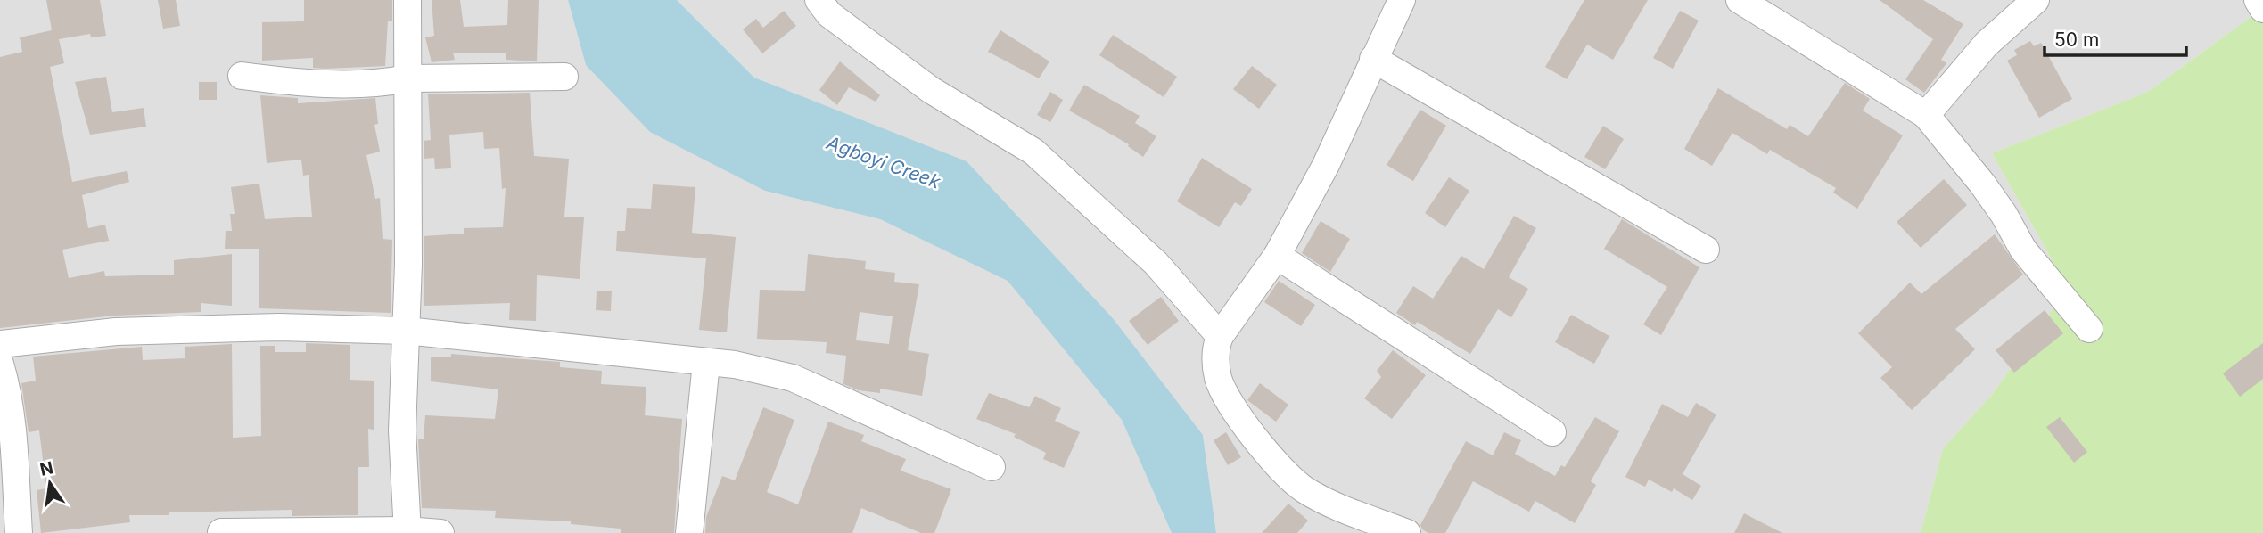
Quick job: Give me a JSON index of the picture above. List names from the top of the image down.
{
  "water": ["Agboyi Creek"],
  "scale_bar": "50 m",
  "north": "top"
}
